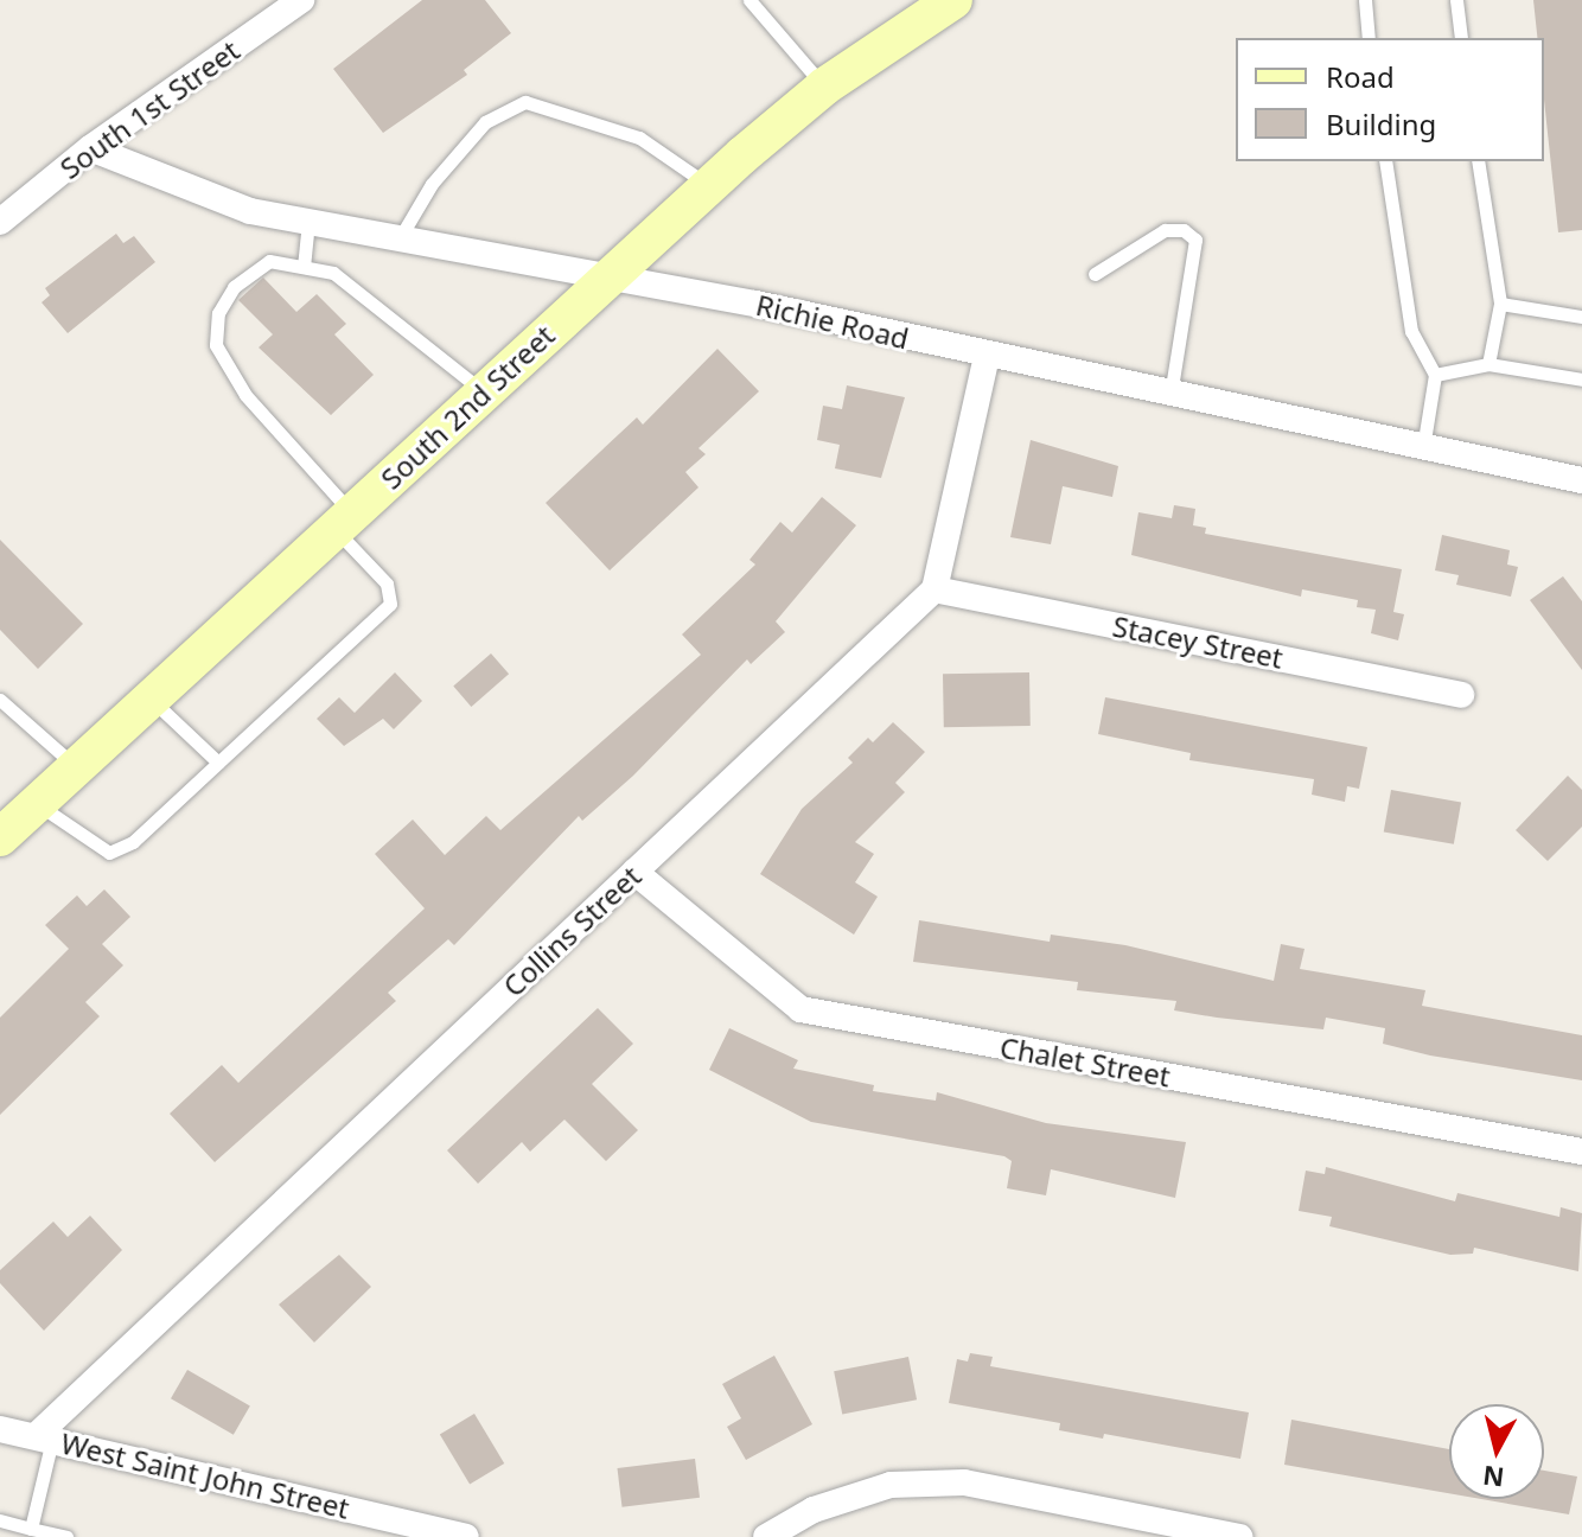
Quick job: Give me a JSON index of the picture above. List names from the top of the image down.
{
  "streets": {
    "main road": ["South 2nd Street"],
    "street": [
      "South 1st Street",
      "Richie Road",
      "Stacey Street",
      "Collins Street",
      "Chalet Street",
      "West Saint John Street"
    ]
  },
  "crossings": [
    ["South 1st Street", "Richie Road"],
    ["Richie Road", "South 2nd Street"],
    ["Stacey Street", "Collins Street"],
    ["Collins Street", "Chalet Street"],
    ["Collins Street", "West Saint John Street"]
  ],
  "legend": ["Road", "Building"],
  "north": "bottom"
}
